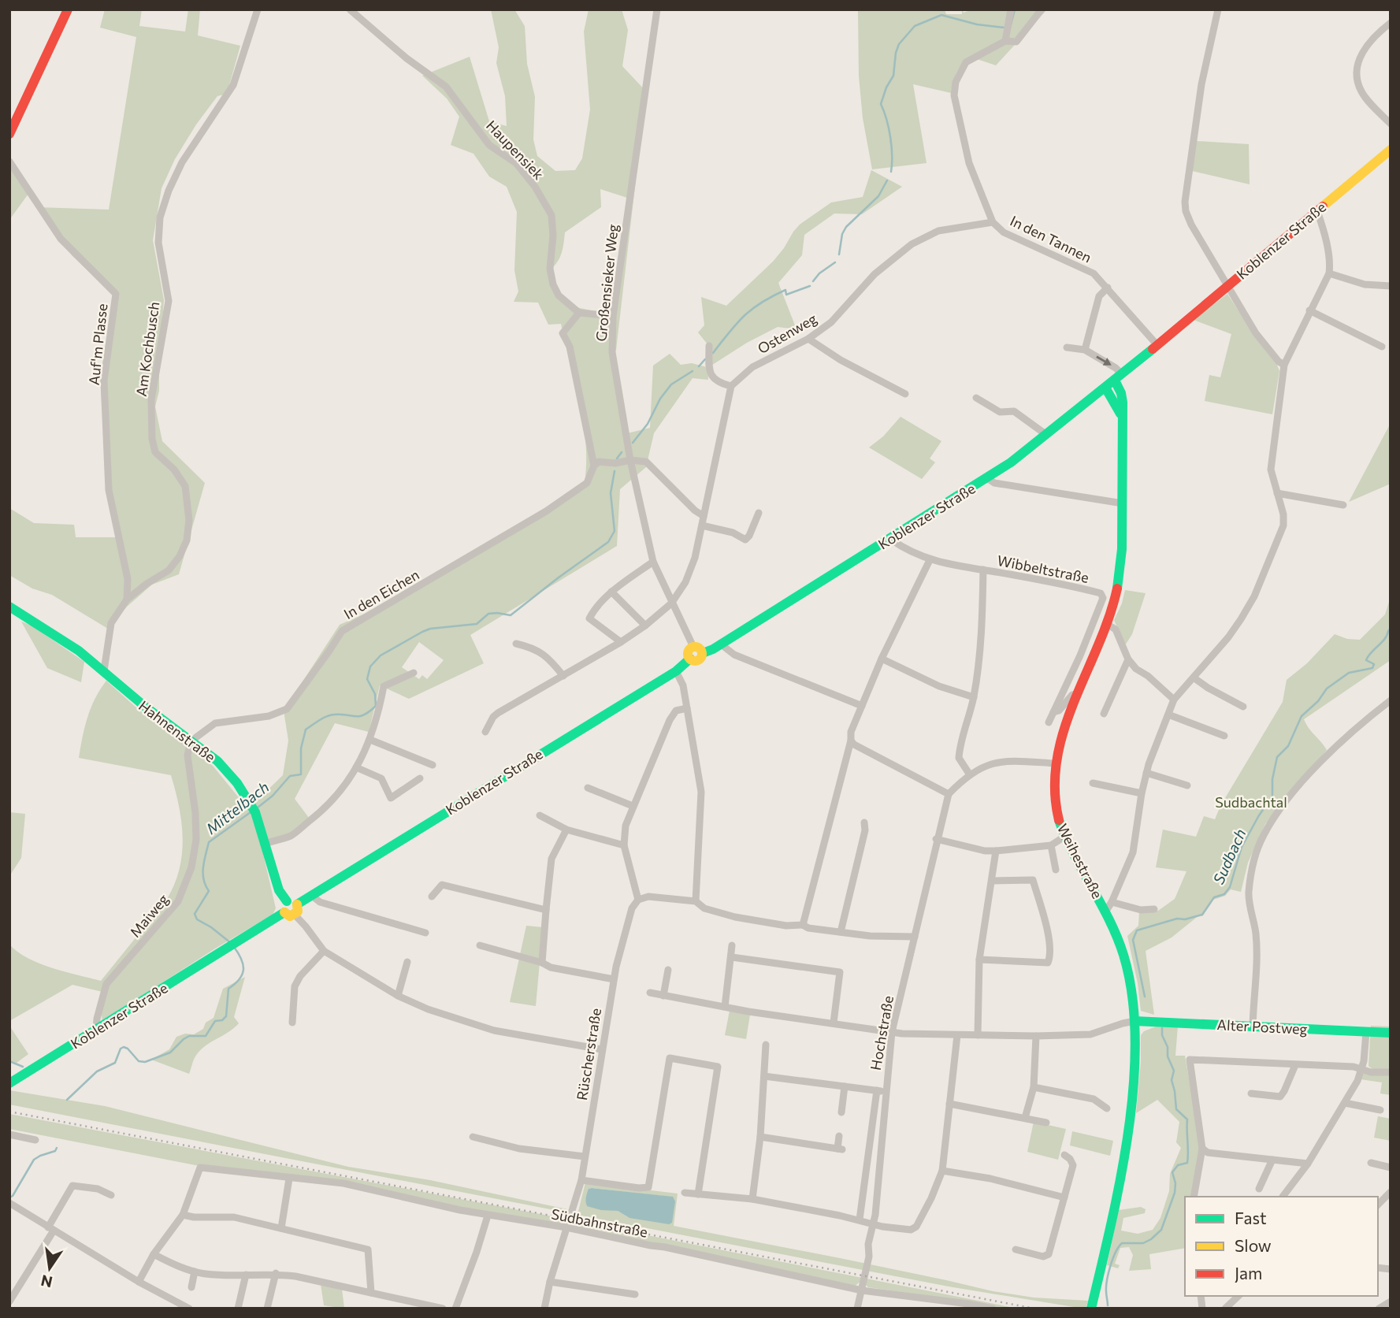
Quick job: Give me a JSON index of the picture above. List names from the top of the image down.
{
  "streets": {
    "street": [
      "Haupensiek",
      "In den Tannen",
      "Koblenzer Straße",
      "Großensieker Weg",
      "Ostenweg",
      "Auf'm Plasse",
      "Am Kochbusch",
      "Wibbeltstraße",
      "In den Eichen",
      "Hahnenstraße",
      "Weihestraße",
      "Maiweg",
      "Alter Postweg",
      "Hochstraße",
      "Rüscherstraße",
      "Südbahnstraße"
    ]
  },
  "crossings": [
    ["In den Tannen", "Koblenzer Straße"],
    ["In den Tannen", "Ostenweg"],
    ["Koblenzer Straße", "Großensieker Weg"],
    ["Koblenzer Straße", "Wibbeltstraße"],
    ["Koblenzer Straße", "Hahnenstraße"],
    ["Koblenzer Straße", "Weihestraße"],
    ["Koblenzer Straße", "Maiweg"],
    ["Auf'm Plasse", "Am Kochbusch"],
    ["Am Kochbusch", "Hahnenstraße"],
    ["Wibbeltstraße", "Weihestraße"],
    ["In den Eichen", "Hahnenstraße"],
    ["In den Eichen", "Maiweg"],
    ["Hahnenstraße", "Maiweg"],
    ["Weihestraße", "Alter Postweg"],
    ["Weihestraße", "Hochstraße"],
    ["Hochstraße", "Südbahnstraße"],
    ["Rüscherstraße", "Südbahnstraße"]
  ],
  "water": ["Mittelbach", "Sudbach"],
  "parks": ["Sudbachtal"],
  "legend": ["Fast", "Slow", "Jam"],
  "north": "bottom"
}
